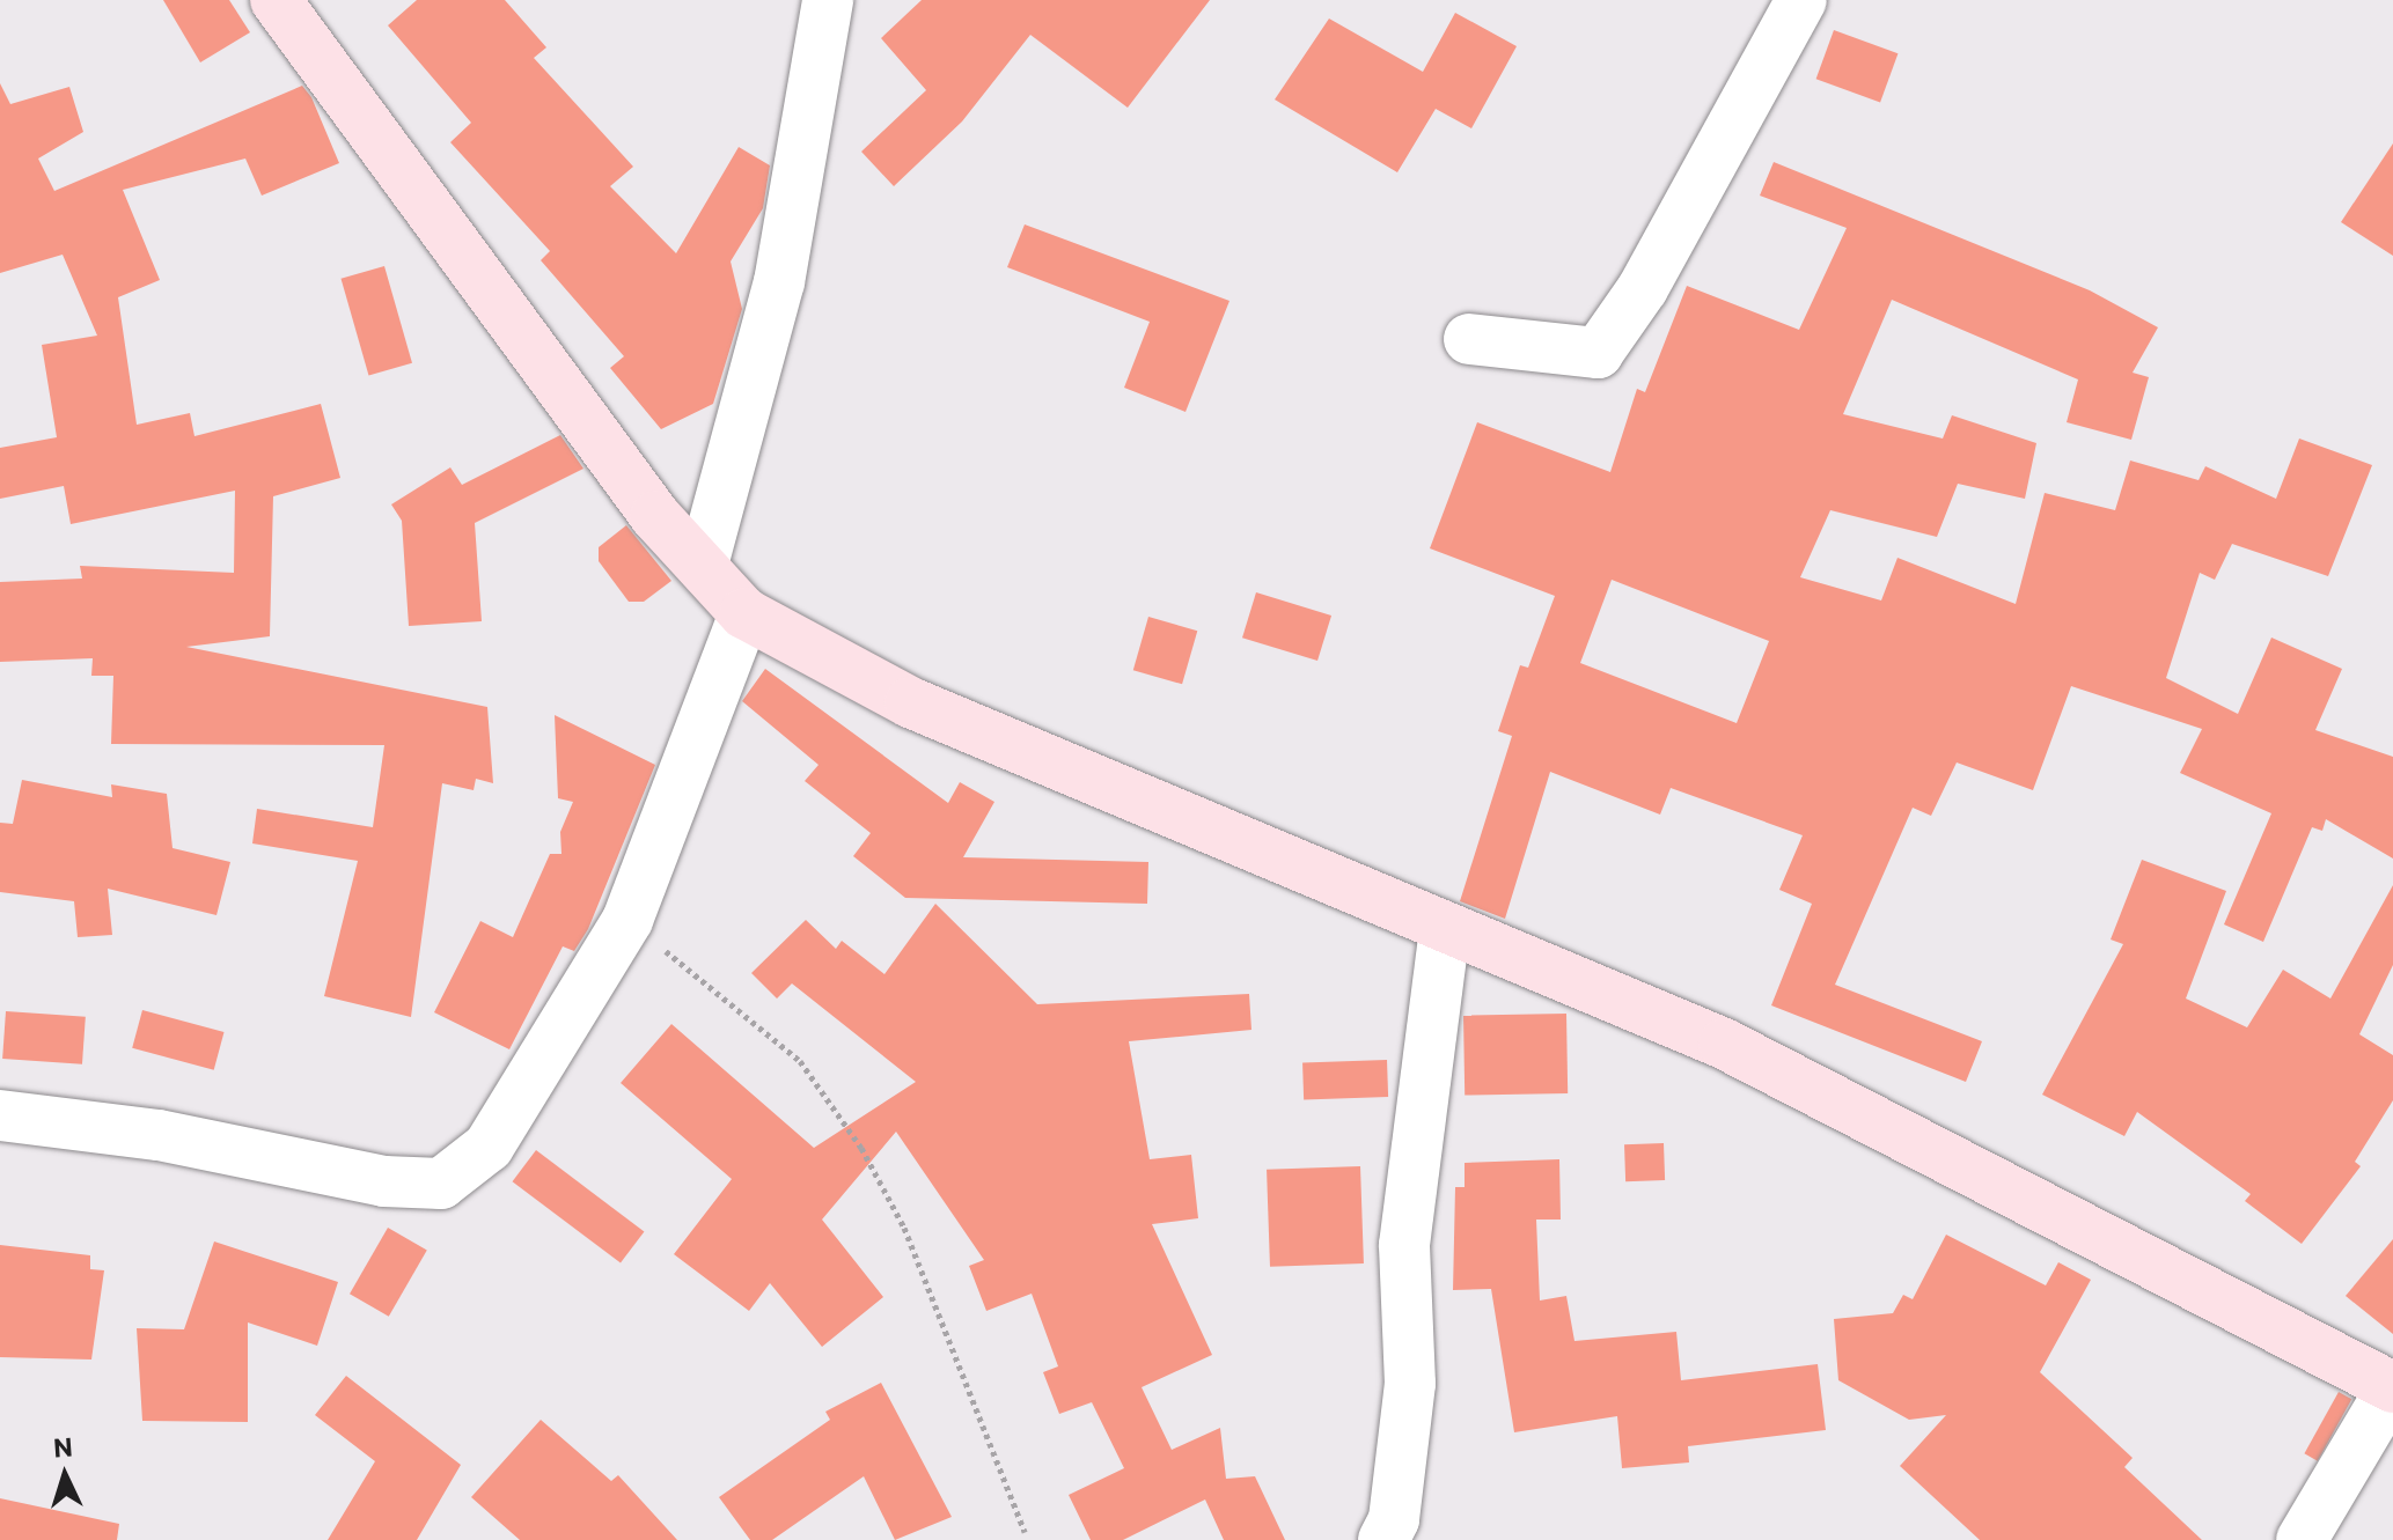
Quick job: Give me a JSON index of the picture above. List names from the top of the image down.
{
  "north": "top"
}
